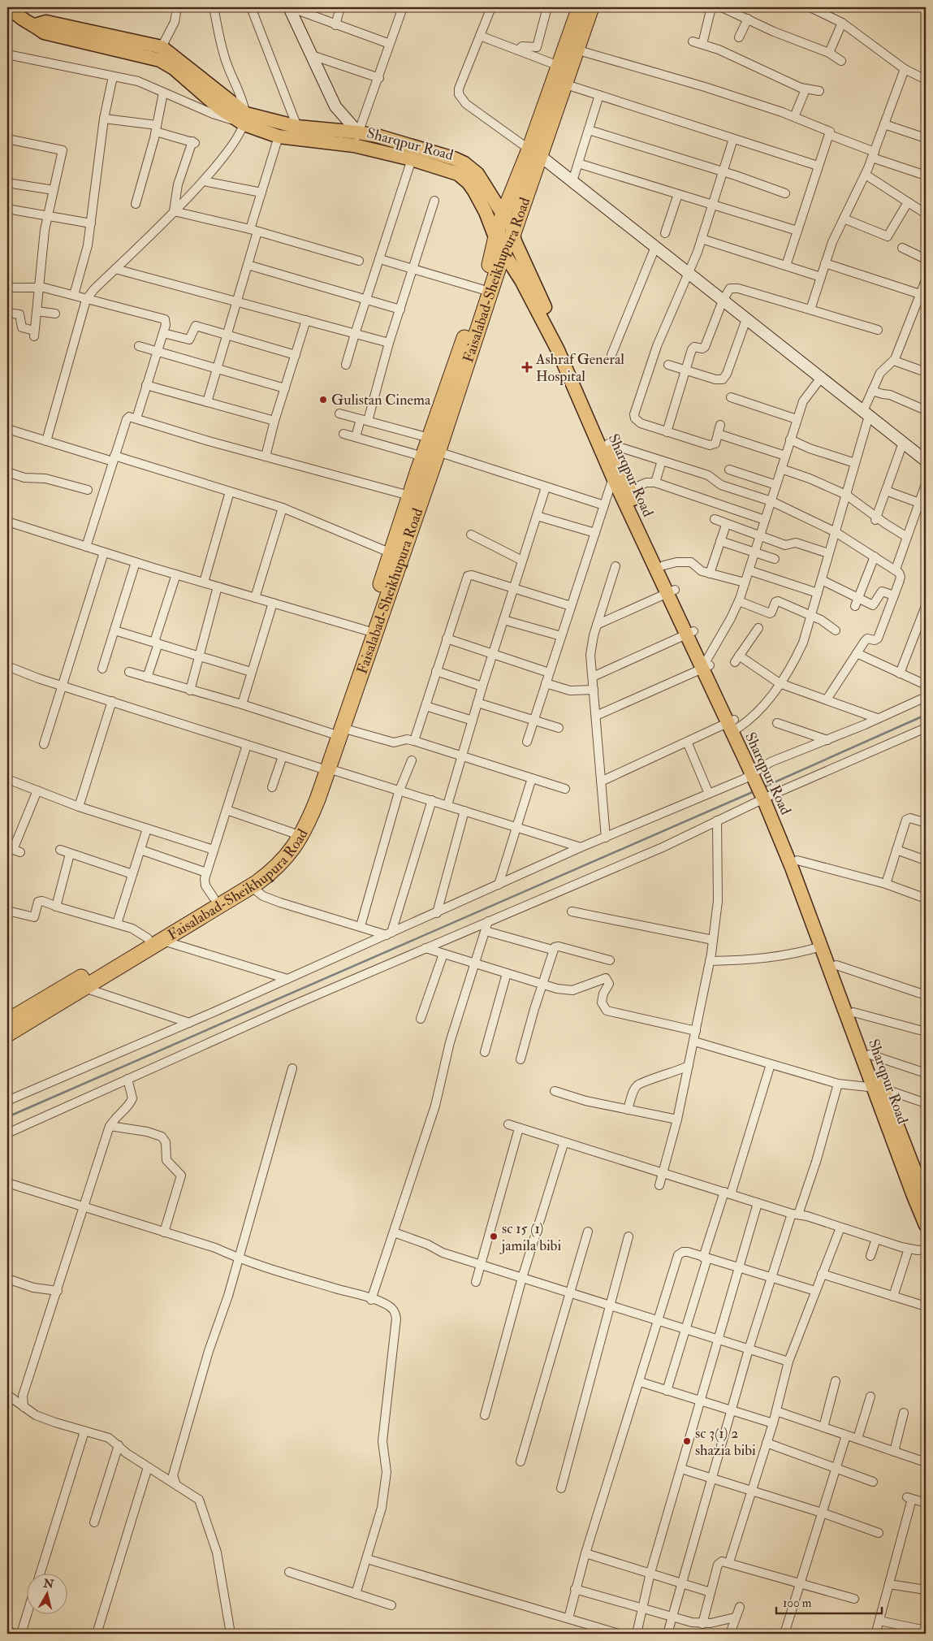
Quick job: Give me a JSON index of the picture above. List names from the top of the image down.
{
  "streets": {
    "highway": ["Faisalabad-Sheikhupura Road"],
    "main road": ["Sharqpur Road"]
  },
  "crossings": [
    ["Sharqpur Road", "Faisalabad-Sheikhupura Road"]
  ],
  "places": {
    "health": ["Ashraf General Hospital"],
    "other": ["Gulistan Cinema", "sc 15 (1) jamila bibi", "sc 3(1) 2 shazia bibi"]
  },
  "scale_bar": "100 m",
  "north": "top"
}
